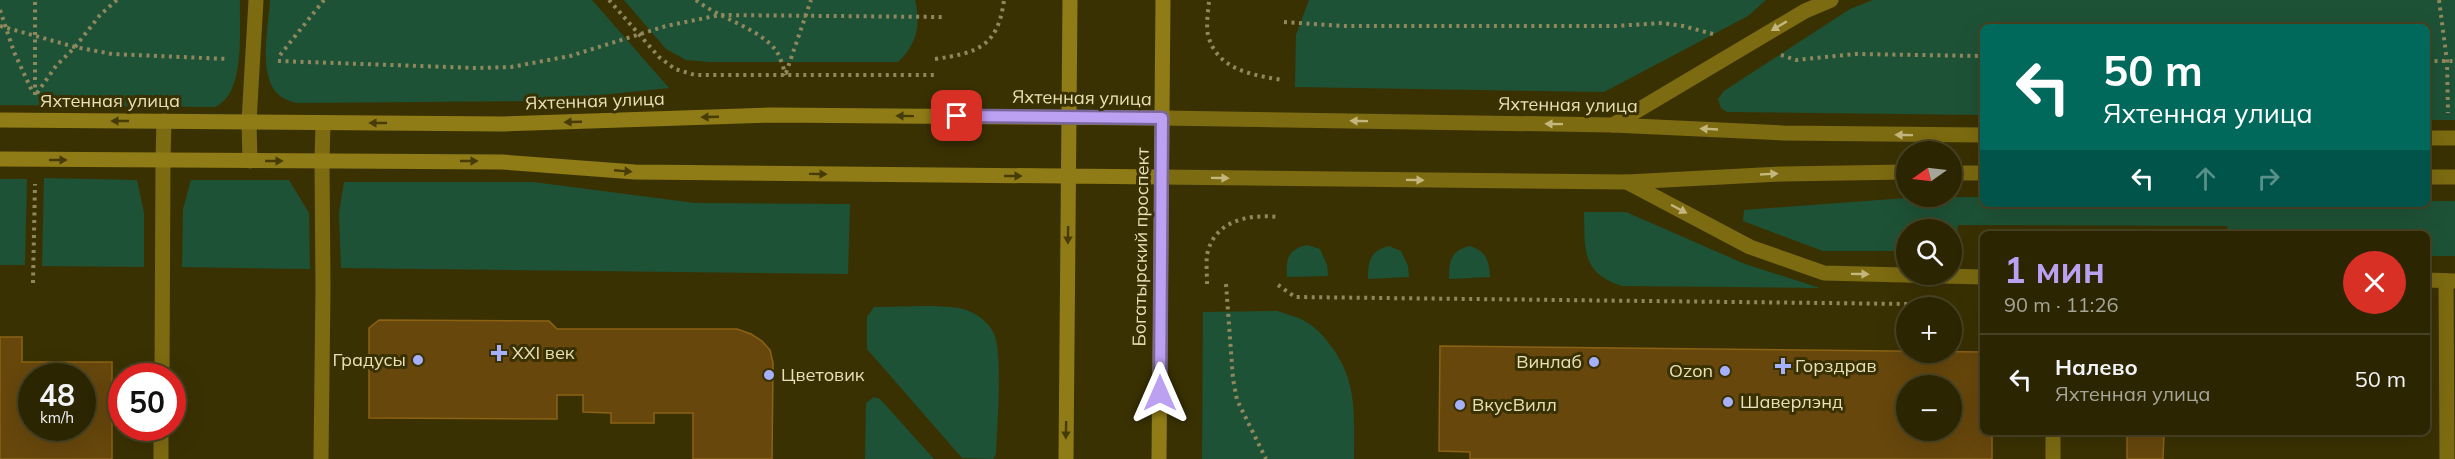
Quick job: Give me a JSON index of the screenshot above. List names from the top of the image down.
{
  "streets": {
    "main road": ["Яхтенная улица", "Богатырский проспект"]
  },
  "crossings": [
    ["Яхтенная улица", "Богатырский проспект"]
  ],
  "places": {
    "health": ["XXI век", "Горздрав"],
    "other": [
      "Градусы",
      "Винлаб",
      "Ozon",
      "Цветовик",
      "Шаверлэнд",
      "ВкусВилл"
    ]
  },
  "north": "left",
  "page": {
    "turn": ["50 m", "Яхтенная улица"],
    "map_buttons": ["+", "−"],
    "heading": ["1 мин", "90 m · 11:26"],
    "list": [
      {
        "name": "Налево",
        "note": "Яхтенная улица",
        "value": "50 m"
      }
    ],
    "speed": "48 km/h",
    "limit": "50"
  }
}
